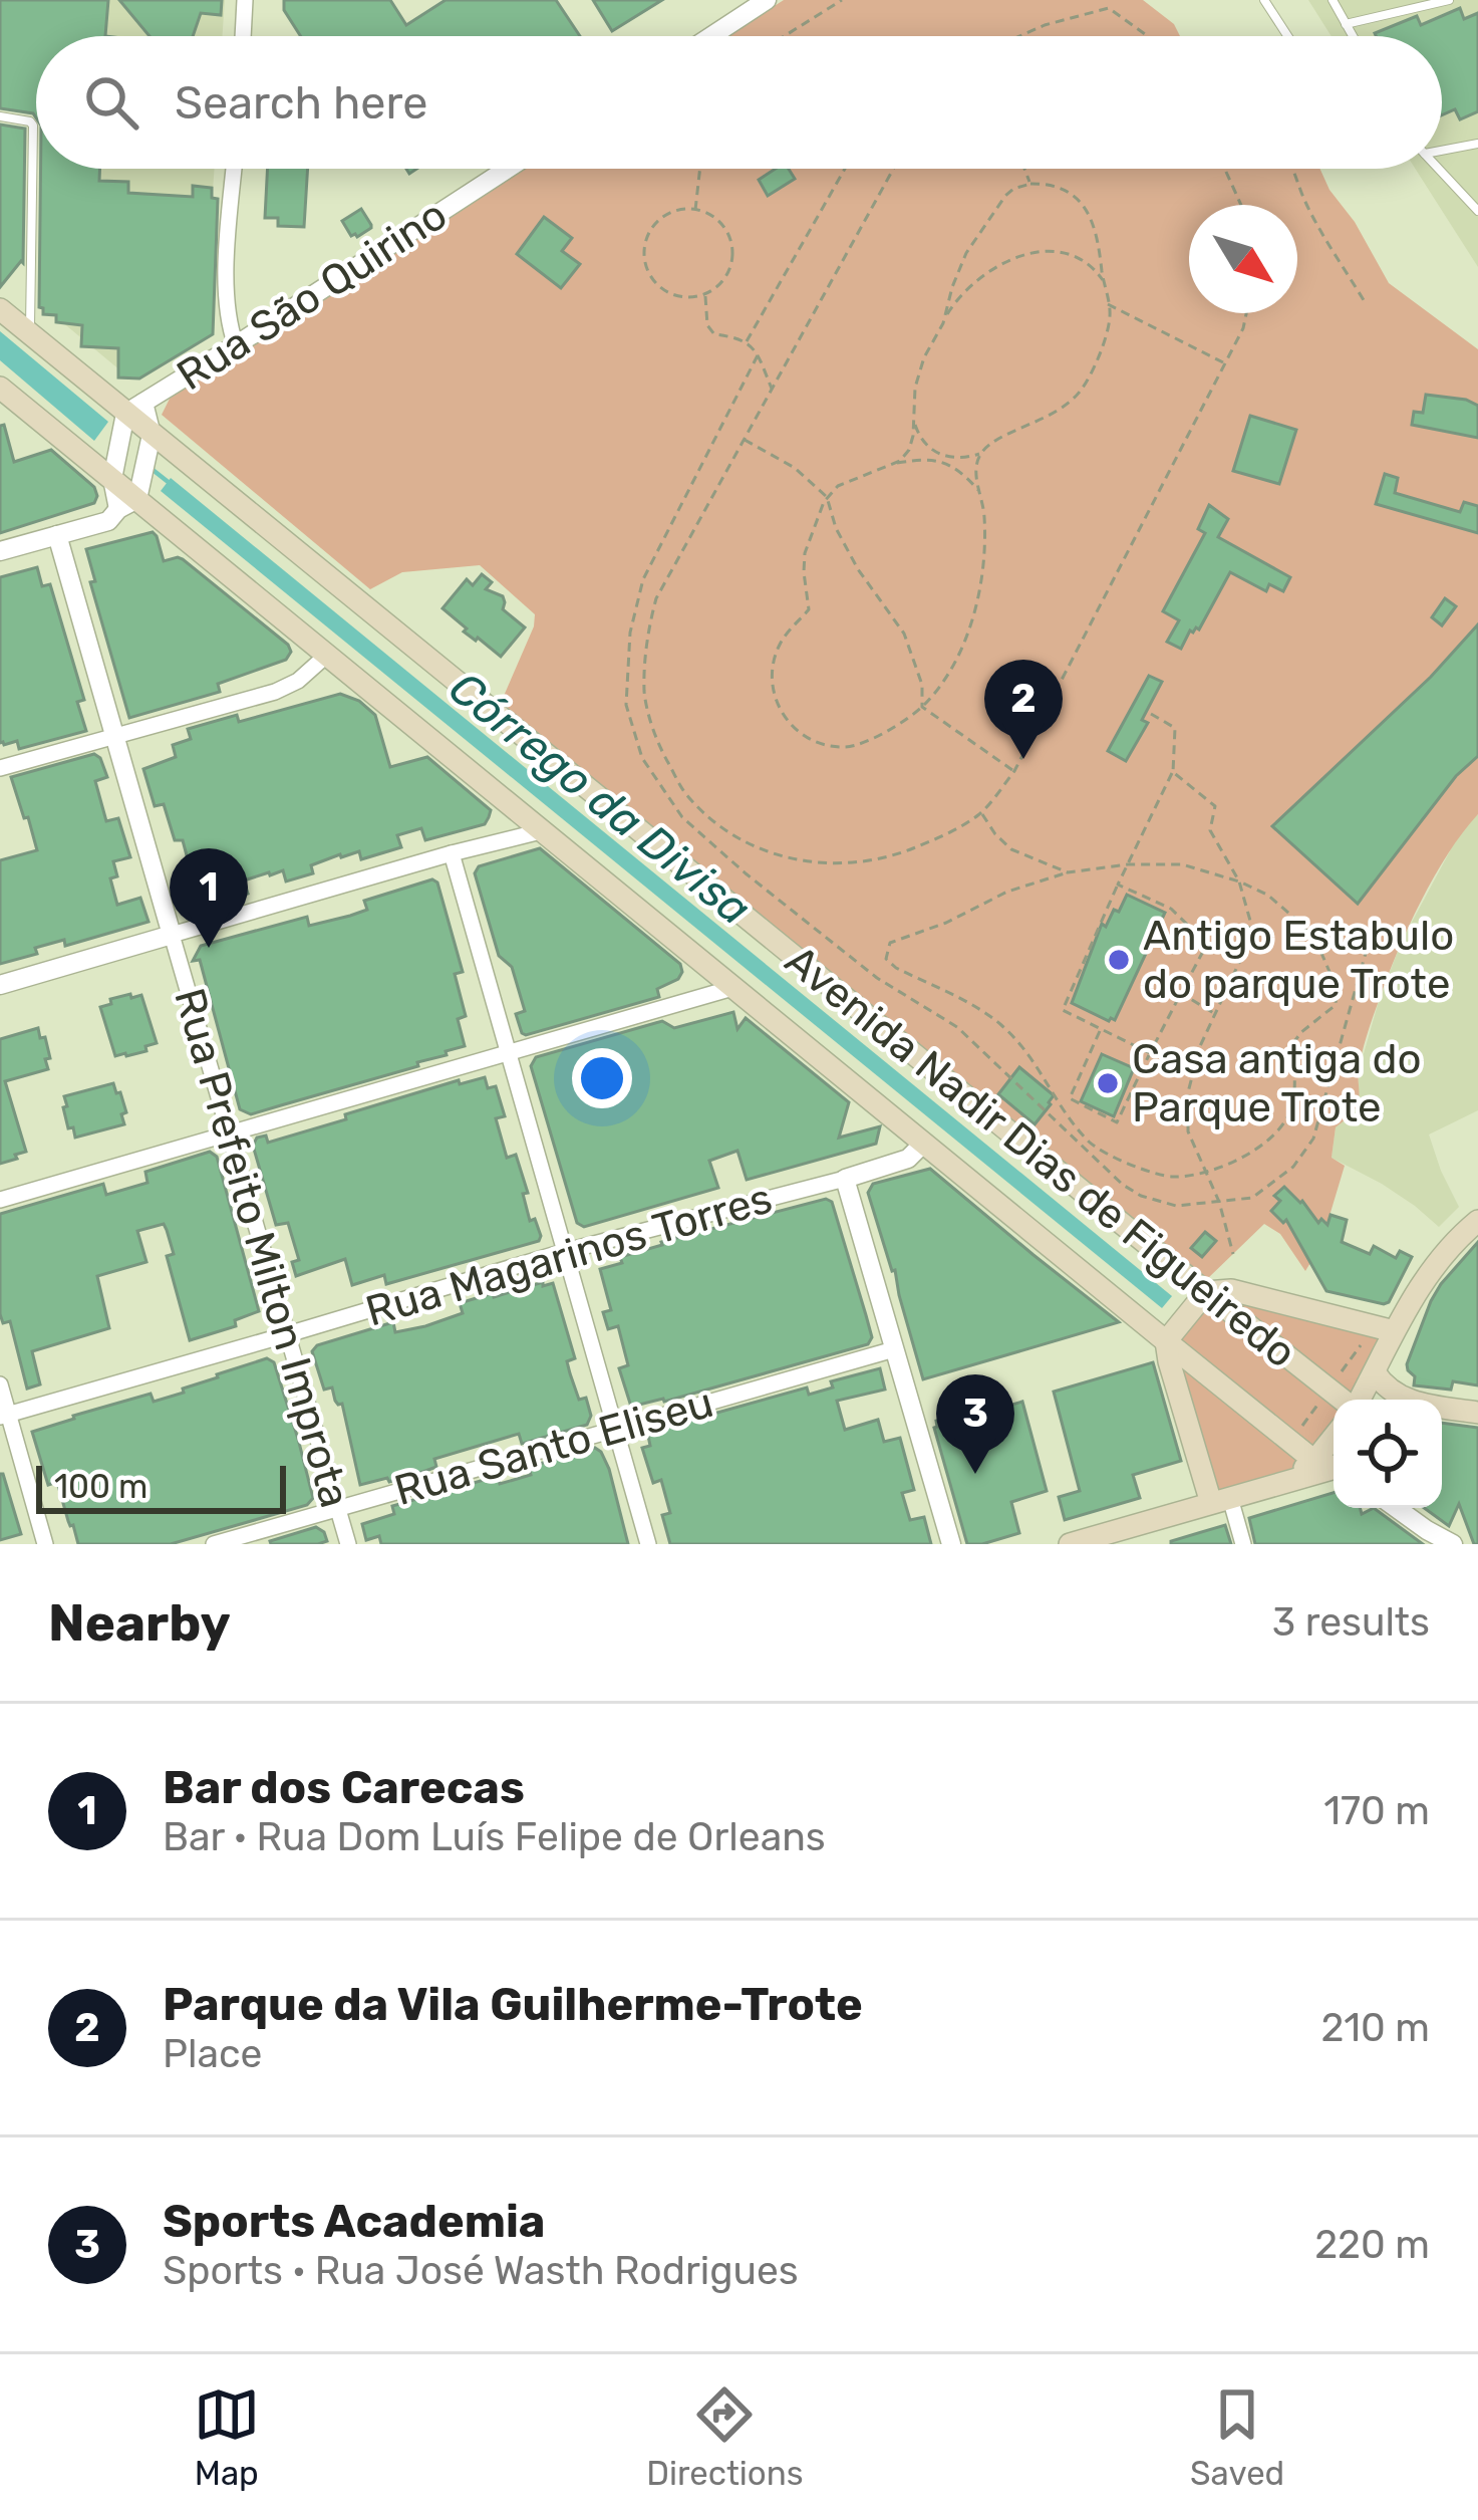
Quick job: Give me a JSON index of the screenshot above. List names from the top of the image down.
{
  "streets": {
    "main road": ["Avenida Nadir Dias de Figueiredo"],
    "street": [
      "Rua São Quirino",
      "Rua Prefeito Milton Improta",
      "Rua Magarinos Torres",
      "Rua Santo Eliseu"
    ]
  },
  "crossings": [
    ["Rua São Quirino", "Avenida Nadir Dias de Figueiredo"],
    ["Avenida Nadir Dias de Figueiredo", "Rua Magarinos Torres"],
    ["Rua Prefeito Milton Improta", "Rua Magarinos Torres"],
    ["Rua Prefeito Milton Improta", "Rua Santo Eliseu"]
  ],
  "water": ["Córrego da Divisa"],
  "places": ["Antigo Estabulo do parque Trote", "Casa antiga do Parque Trote"],
  "scale_bar": "100 m",
  "north": "bottom right",
  "page": {
    "search": "Search here",
    "pins": ["2", "1", "3"],
    "scale": "100 m",
    "heading": ["Nearby", "3 results"],
    "list": [
      {
        "mark": "1",
        "name": "Bar dos Carecas",
        "note": "Bar · Rua Dom Luís Felipe de Orleans",
        "value": "170 m"
      },
      {
        "mark": "2",
        "name": "Parque da Vila Guilherme-Trote",
        "note": "Place",
        "value": "210 m"
      },
      {
        "mark": "3",
        "name": "Sports Academia",
        "note": "Sports · Rua José Wasth Rodrigues",
        "value": "220 m"
      }
    ],
    "nav": ["Map", "Directions", "Saved"]
  }
}
